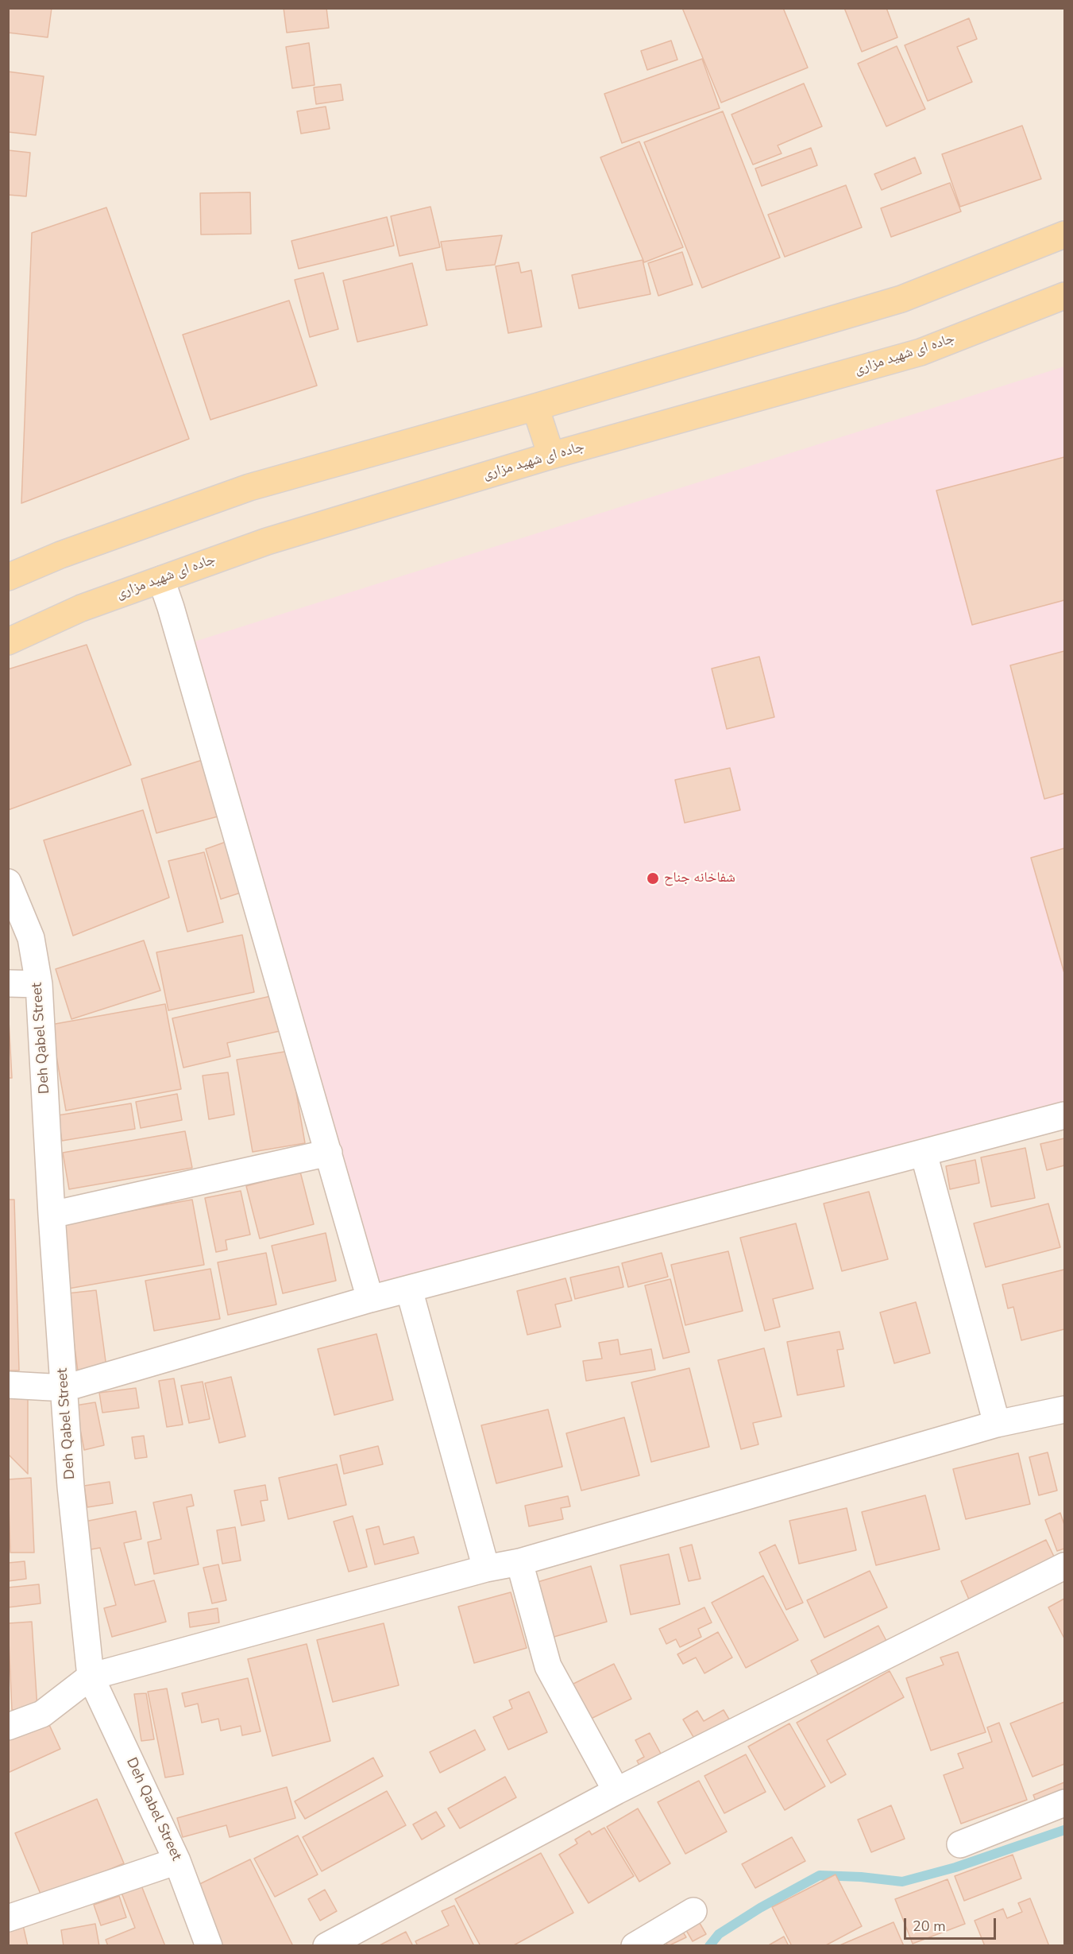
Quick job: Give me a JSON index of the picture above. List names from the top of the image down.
{
  "streets": {
    "main road": ["جاده ای شهید مزاری"],
    "street": ["Deh Qabel Street"]
  },
  "places": ["شفاخانه جناح"],
  "scale_bar": "20 m"
}
